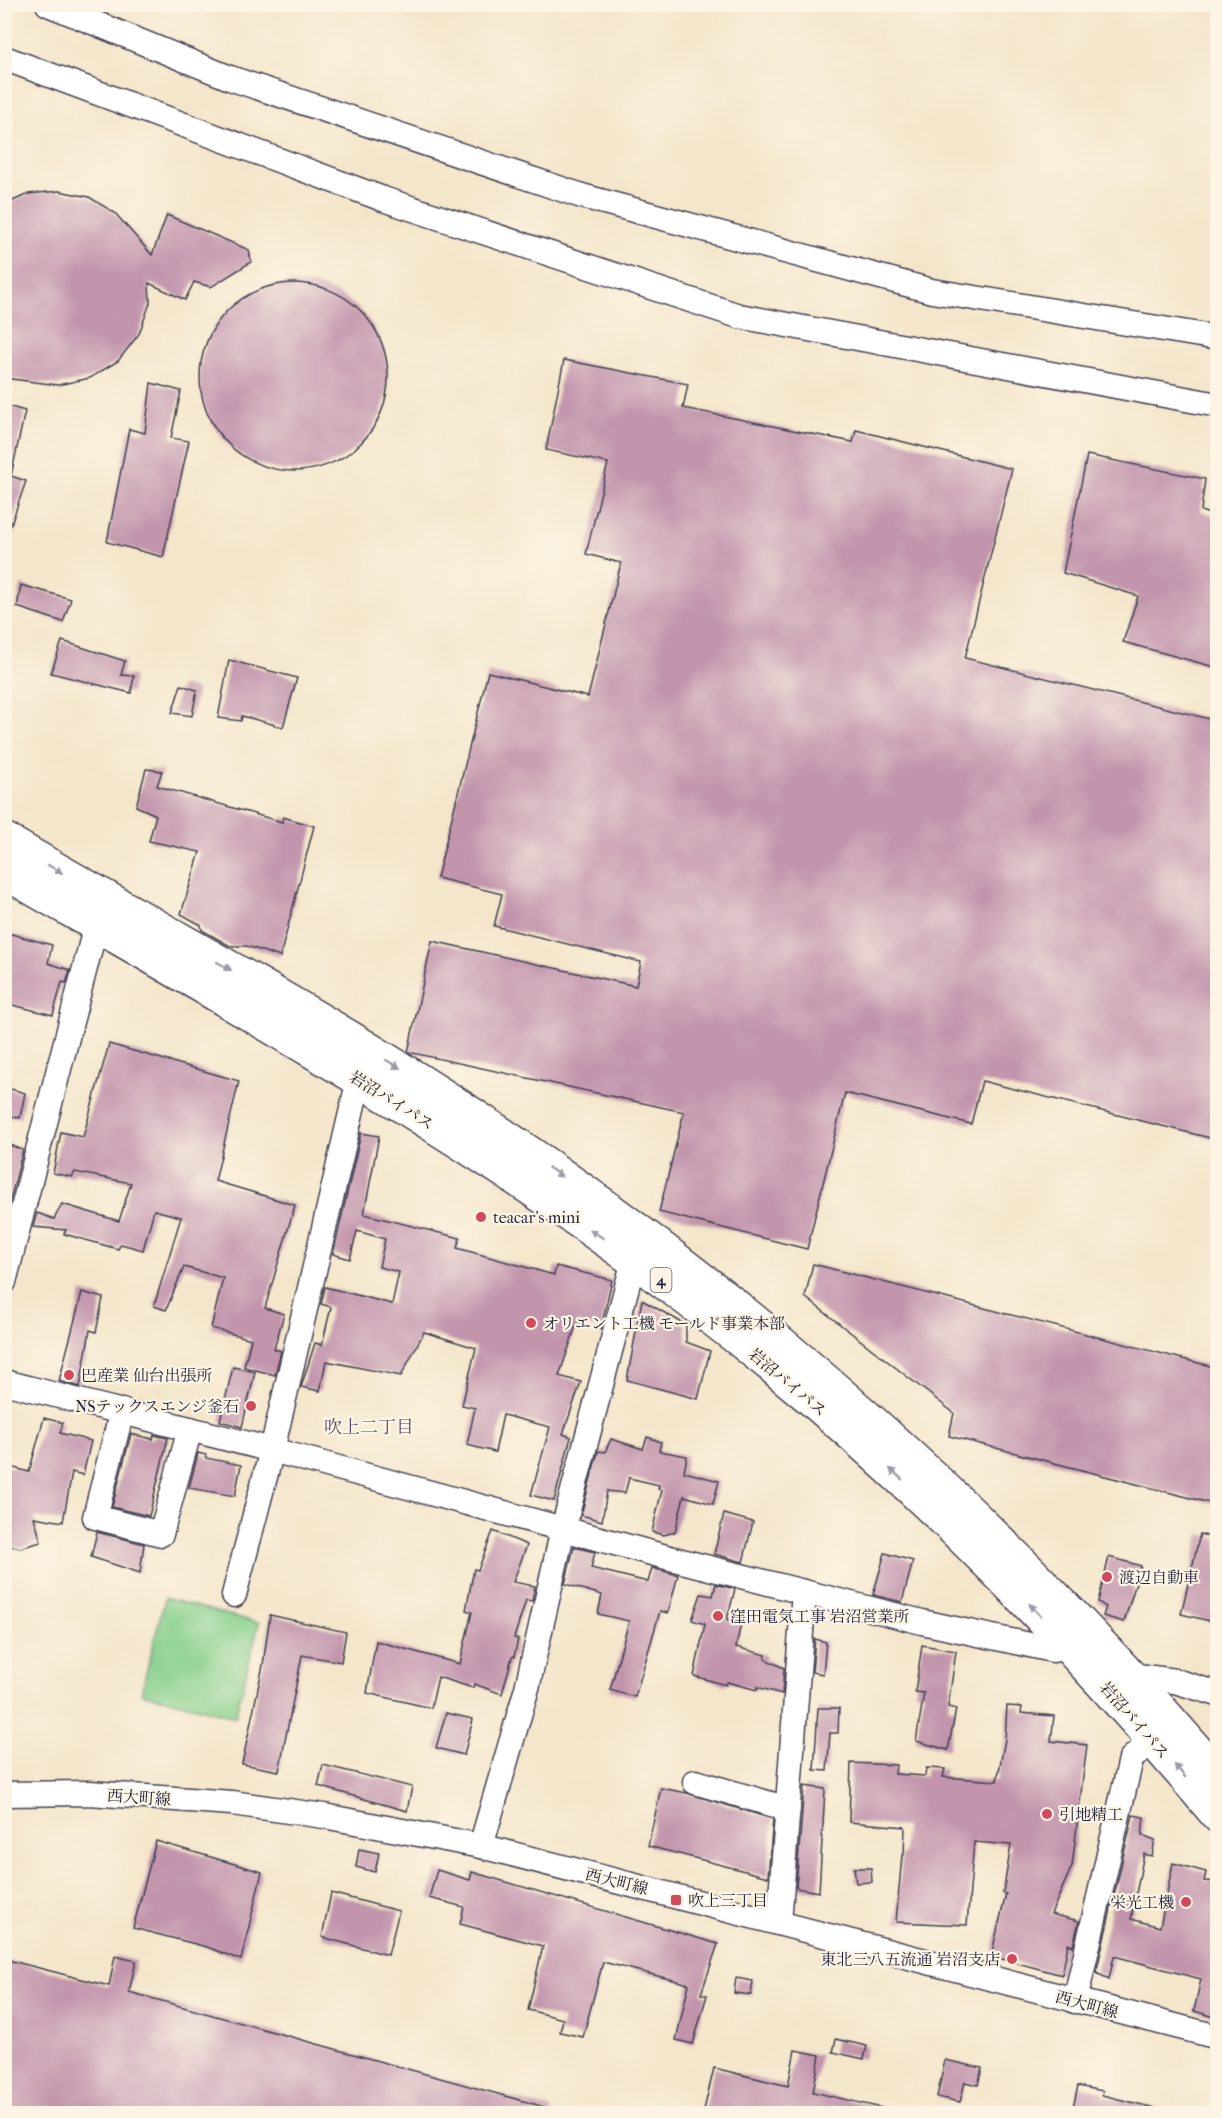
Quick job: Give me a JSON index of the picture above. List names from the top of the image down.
{
  "streets": {
    "highway": ["岩沼バイパス", "4"],
    "street": ["西大町線"]
  },
  "districts": ["吹上二丁目"],
  "places": {
    "other": [
      "teacar's mini",
      "オリエント工機 モールド事業本部",
      "巴産業 仙台出張所",
      "NSテックスエンジ釜石",
      "渡辺自動車",
      "窪田電気工事 岩沼営業所",
      "引地精工",
      "栄光工機",
      "東北三八五流通 岩沼支店"
    ],
    "transit": ["吹上三丁目"]
  }
}
